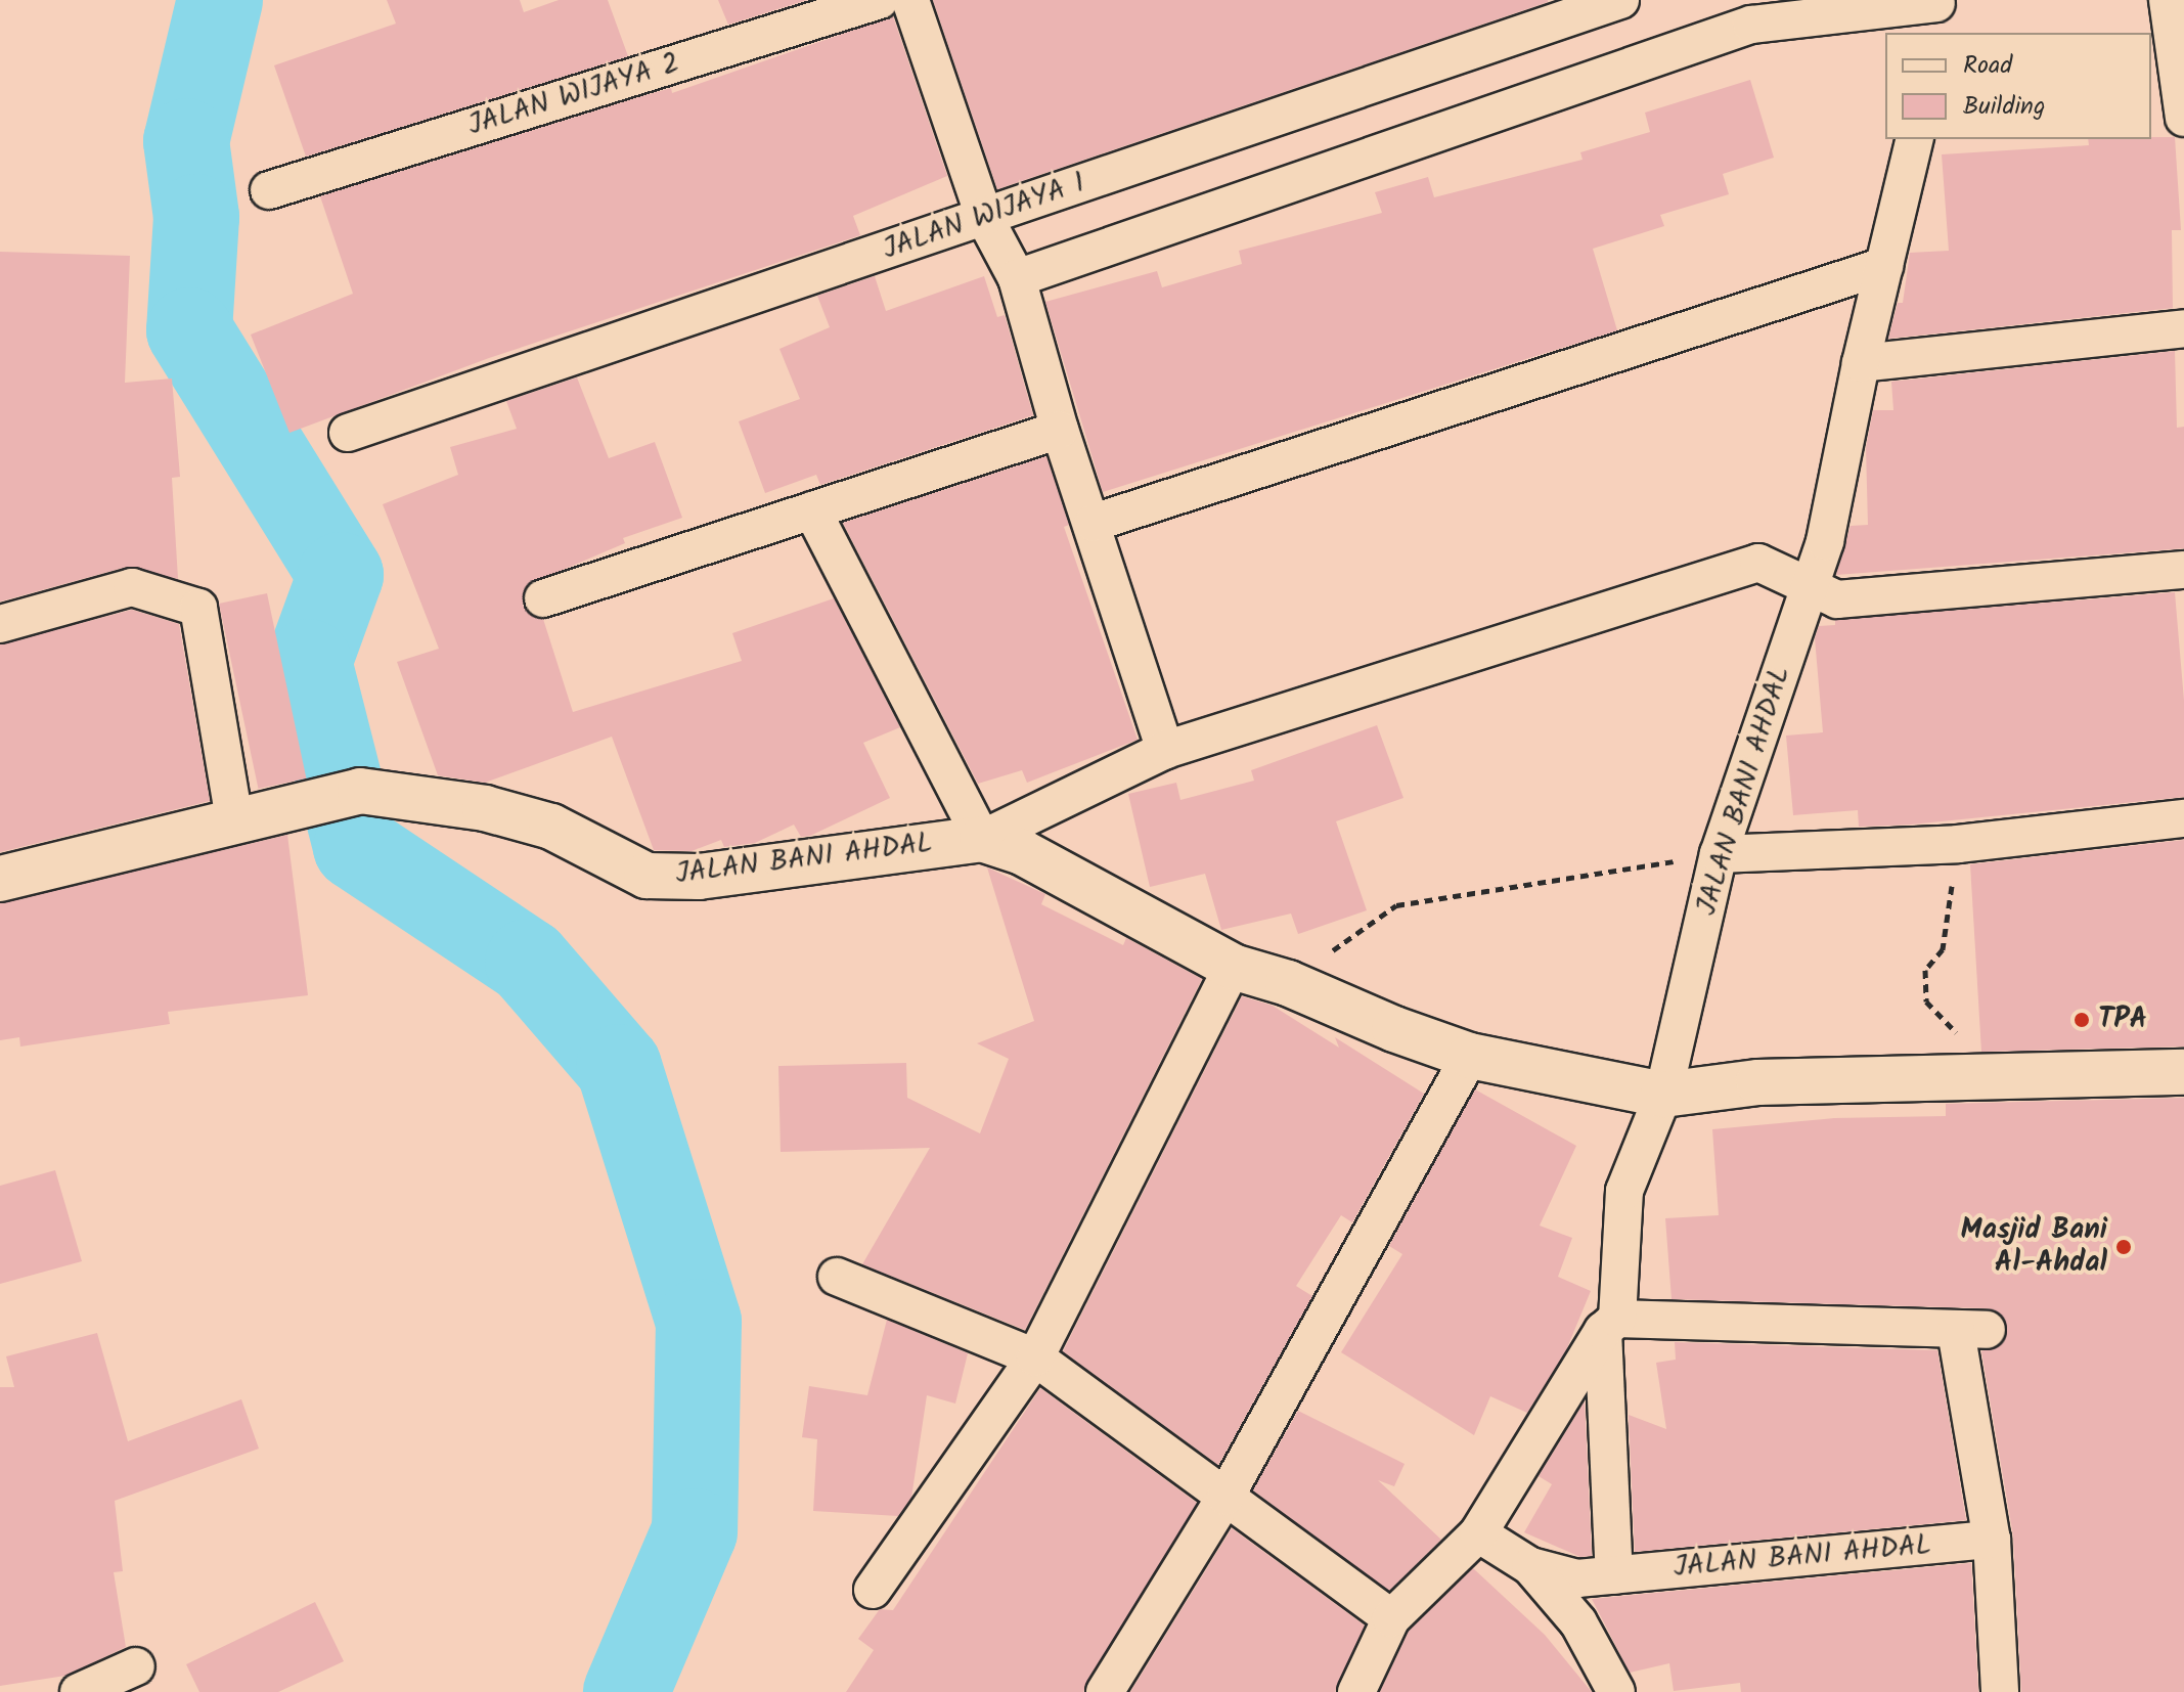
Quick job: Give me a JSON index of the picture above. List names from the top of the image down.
{
  "streets": {
    "street": ["JALAN WIJAYA 2", "JALAN WIJAYA 1", "JALAN BANI AHDAL"]
  },
  "places": ["TPA", "Masjid Bani Al-Ahdal"],
  "legend": ["Road", "Building"]
}
